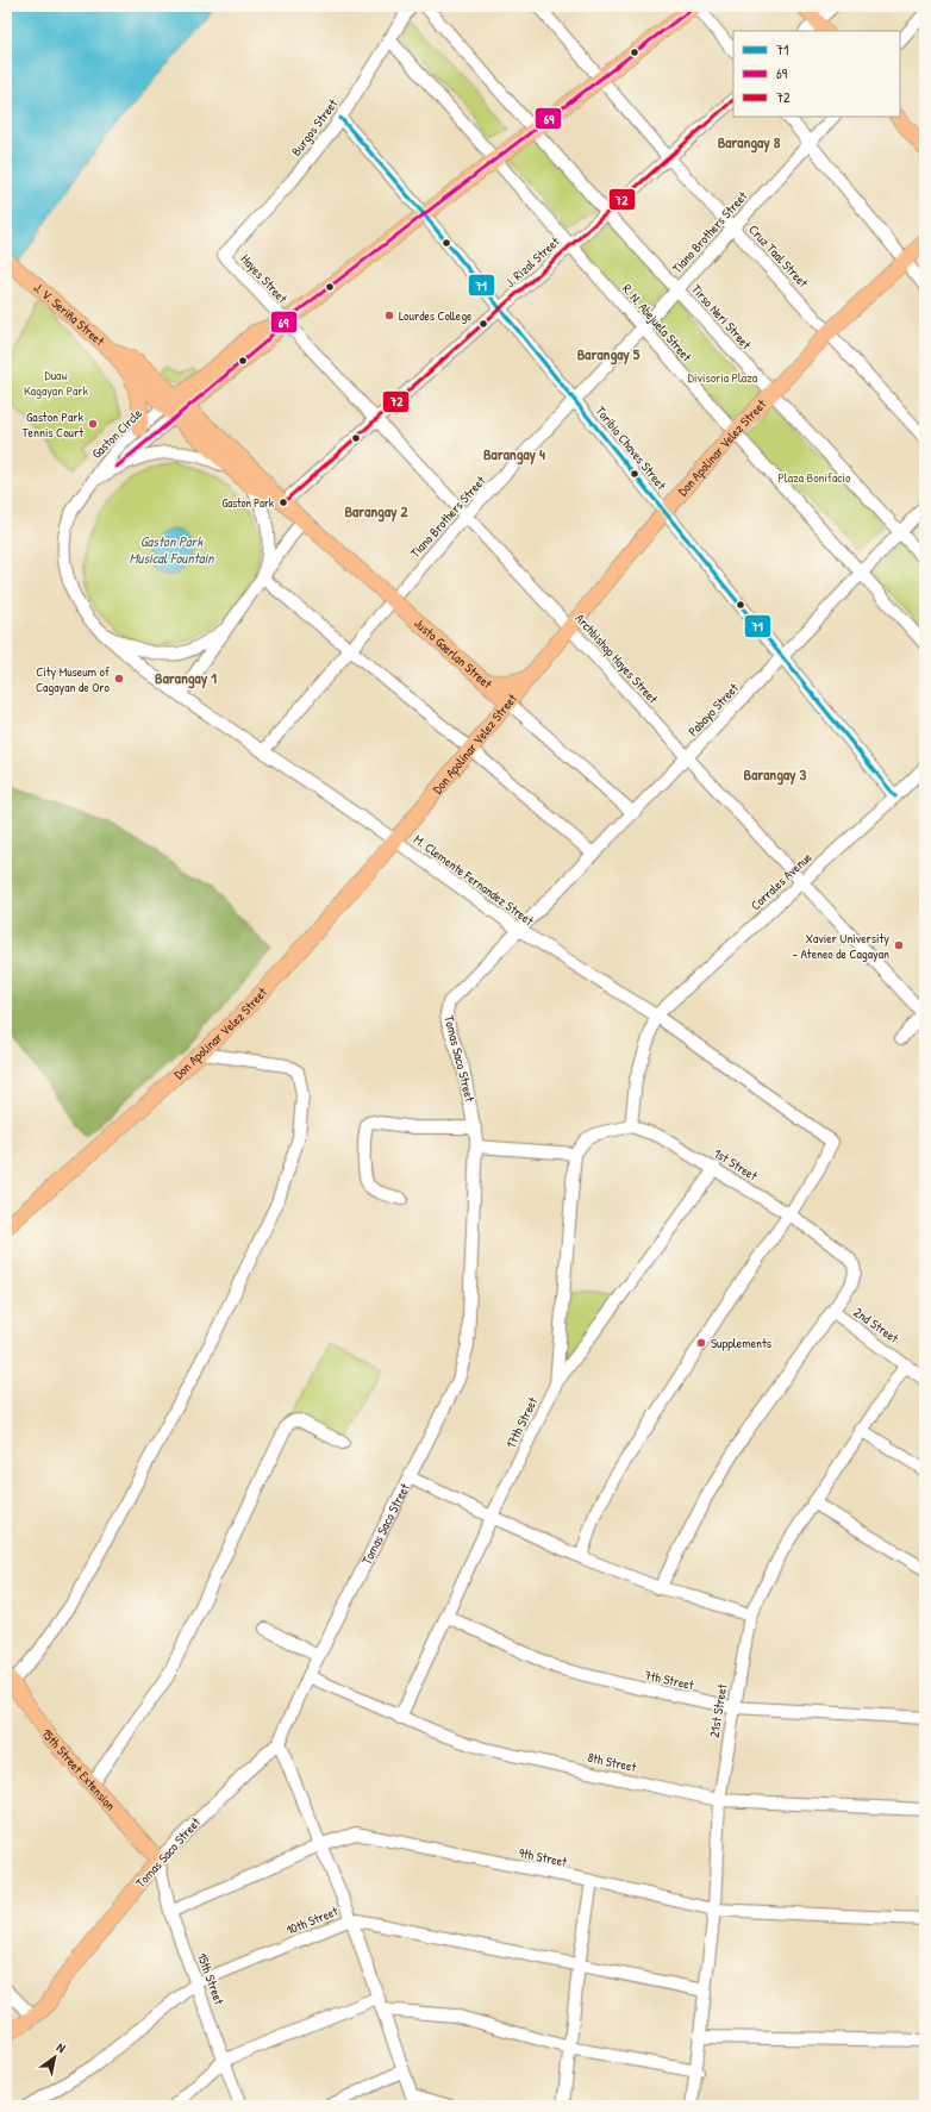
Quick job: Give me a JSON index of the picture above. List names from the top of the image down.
{
  "streets": {
    "main road": [
      "J. V. Seriña Street",
      "Don Apolinar Velez Street",
      "Justo Gaerlan Street",
      "Tomas Saco Street",
      "15th Street Extension"
    ],
    "street": [
      "Burgos Street",
      "Tiano Brothers Street",
      "Cruz Taal Street",
      "J. Rizal Street",
      "Hayes Street",
      "Tirso Neri Street",
      "R. N. Abejuela Street",
      "Gaston Circle",
      "Toribio Chaves Street",
      "Archbishop Hayes Street",
      "Pabayo Street",
      "M. Clemente Fernandez Street",
      "Corrales Avenue",
      "1st Street",
      "2nd Street",
      "17th Street",
      "7th Street",
      "21st Street",
      "8th Street",
      "9th Street",
      "10th Street",
      "15th Street"
    ]
  },
  "crossings": [
    ["Burgos Street", "Hayes Street"],
    ["Burgos Street", "R. N. Abejuela Street"],
    ["Burgos Street", "Toribio Chaves Street"],
    ["Tiano Brothers Street", "Cruz Taal Street"],
    ["Tiano Brothers Street", "Tirso Neri Street"],
    ["Tiano Brothers Street", "R. N. Abejuela Street"],
    ["Tiano Brothers Street", "Toribio Chaves Street"],
    ["Tiano Brothers Street", "Justo Gaerlan Street"],
    ["Tiano Brothers Street", "Archbishop Hayes Street"],
    ["Tiano Brothers Street", "M. Clemente Fernandez Street"],
    ["Cruz Taal Street", "J. Rizal Street"],
    ["Cruz Taal Street", "Don Apolinar Velez Street"],
    ["J. Rizal Street", "Tirso Neri Street"],
    ["J. Rizal Street", "R. N. Abejuela Street"],
    ["J. Rizal Street", "Toribio Chaves Street"],
    ["J. Rizal Street", "Justo Gaerlan Street"],
    ["J. Rizal Street", "Archbishop Hayes Street"],
    ["Hayes Street", "Archbishop Hayes Street"],
    ["J. V. Seriña Street", "Gaston Circle"],
    ["J. V. Seriña Street", "Justo Gaerlan Street"],
    ["Tirso Neri Street", "Don Apolinar Velez Street"],
    ["Tirso Neri Street", "Pabayo Street"],
    ["R. N. Abejuela Street", "Don Apolinar Velez Street"],
    ["R. N. Abejuela Street", "Pabayo Street"],
    ["Gaston Circle", "Justo Gaerlan Street"],
    ["Gaston Circle", "M. Clemente Fernandez Street"],
    ["Toribio Chaves Street", "Don Apolinar Velez Street"],
    ["Toribio Chaves Street", "Pabayo Street"],
    ["Toribio Chaves Street", "Corrales Avenue"],
    ["Don Apolinar Velez Street", "Justo Gaerlan Street"],
    ["Don Apolinar Velez Street", "Archbishop Hayes Street"],
    ["Don Apolinar Velez Street", "M. Clemente Fernandez Street"],
    ["Justo Gaerlan Street", "Pabayo Street"],
    ["Archbishop Hayes Street", "Pabayo Street"],
    ["Archbishop Hayes Street", "Corrales Avenue"],
    ["Pabayo Street", "M. Clemente Fernandez Street"],
    ["Pabayo Street", "Tomas Saco Street"],
    ["M. Clemente Fernandez Street", "Corrales Avenue"],
    ["M. Clemente Fernandez Street", "Tomas Saco Street"],
    ["M. Clemente Fernandez Street", "1st Street"],
    ["Tomas Saco Street", "8th Street"],
    ["Tomas Saco Street", "15th Street Extension"],
    ["Tomas Saco Street", "15th Street"],
    ["1st Street", "2nd Street"],
    ["1st Street", "17th Street"],
    ["2nd Street", "21st Street"],
    ["17th Street", "7th Street"],
    ["17th Street", "8th Street"],
    ["7th Street", "21st Street"],
    ["21st Street", "8th Street"],
    ["21st Street", "9th Street"],
    ["21st Street", "10th Street"],
    ["15th Street Extension", "15th Street"],
    ["9th Street", "15th Street"],
    ["10th Street", "15th Street"]
  ],
  "districts": [
    "Barangay 8",
    "Barangay 5",
    "Barangay 4",
    "Barangay 2",
    "Barangay 1",
    "Barangay 3"
  ],
  "water": ["Gaston Park Musical Fountain"],
  "parks": ["Duaw Kagayan Park", "Divisoria Plaza", "Plaza Bonifacio"],
  "places": [
    "Lourdes College",
    "Gaston Park Tennis Court",
    "Gaston Park",
    "City Museum of Cagayan de Oro",
    "Xavier University - Ateneo de Cagayan",
    "Supplements"
  ],
  "lines": ["transit line 69", "transit line 72", "transit line 71"],
  "legend": ["71", "69", "72"],
  "north": "top right"
}
